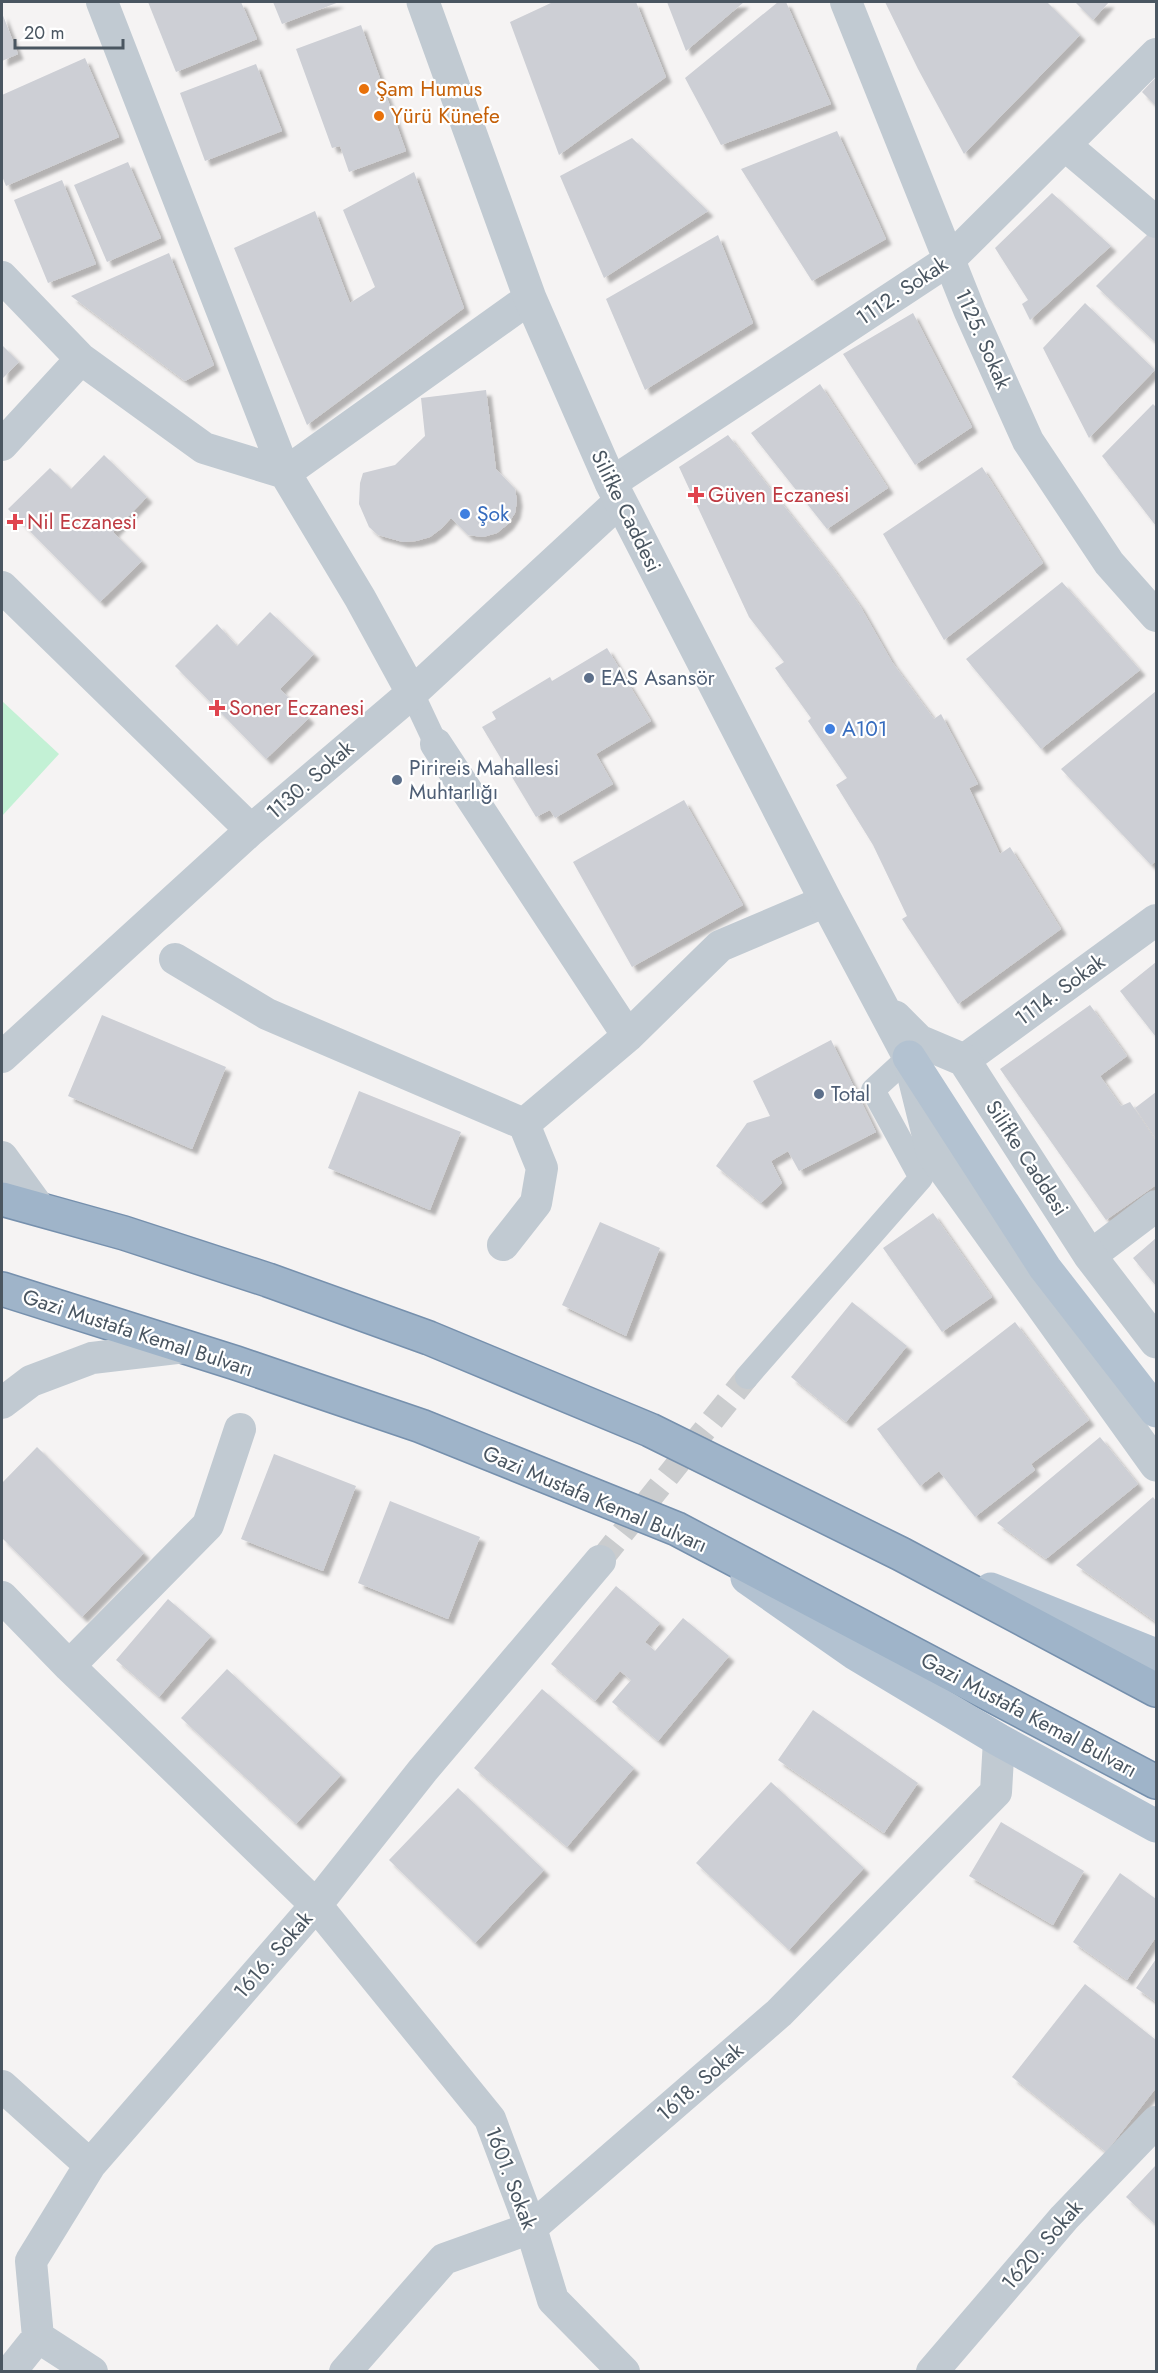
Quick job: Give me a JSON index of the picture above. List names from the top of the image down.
{
  "streets": {
    "highway": ["Gazi Mustafa Kemal Bulvarı"],
    "street": [
      "1112. Sokak",
      "1125. Sokak",
      "Silifke Caddesi",
      "1130. Sokak",
      "1114. Sokak",
      "1616. Sokak",
      "1618. Sokak",
      "1601. Sokak",
      "1620. Sokak"
    ]
  },
  "crossings": [
    ["1112. Sokak", "1125. Sokak"],
    ["1112. Sokak", "Silifke Caddesi"],
    ["1112. Sokak", "1130. Sokak"],
    ["Silifke Caddesi", "1130. Sokak"],
    ["Silifke Caddesi", "1114. Sokak"],
    ["1616. Sokak", "1601. Sokak"],
    ["1618. Sokak", "1601. Sokak"]
  ],
  "places": {
    "other": [
      "Şam Humus",
      "Yürü Künefe",
      "Şok",
      "EAS Asansör",
      "A101",
      "Pirireis Mahallesi Muhtarlığı",
      "Total"
    ],
    "health": ["Güven Eczanesi", "Nil Eczanesi", "Soner Eczanesi"]
  },
  "scale_bar": "20 m"
}
